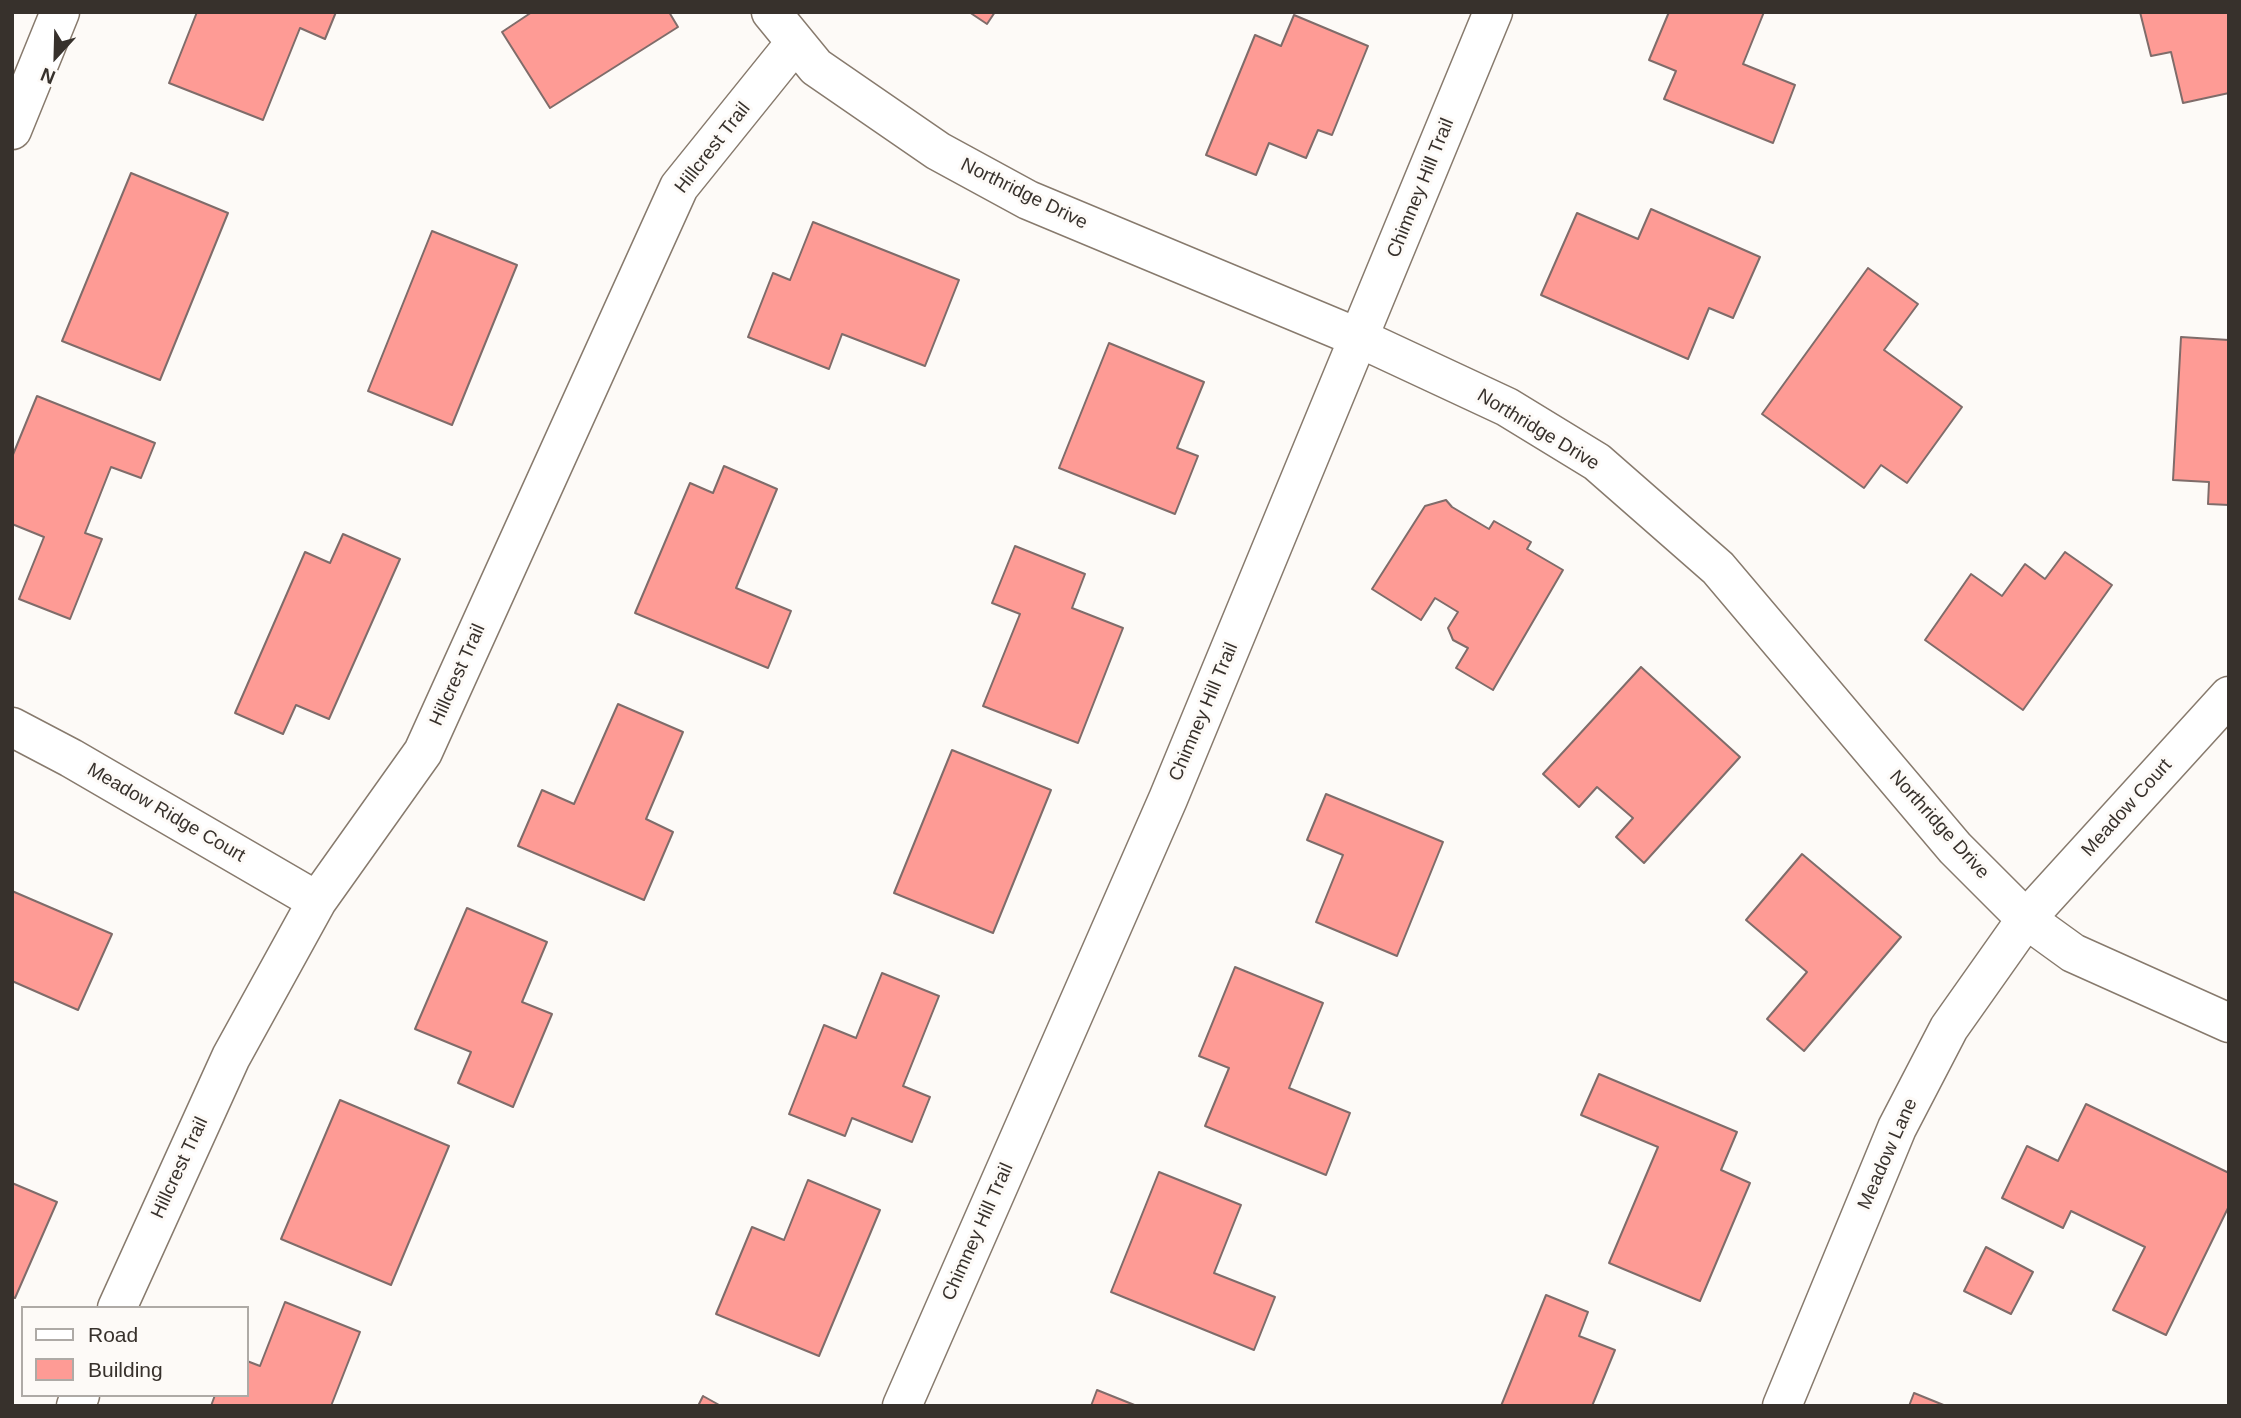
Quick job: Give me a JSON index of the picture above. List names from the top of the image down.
{
  "streets": {
    "street": [
      "Hillcrest Trail",
      "Chimney Hill Trail",
      "Northridge Drive",
      "Meadow Court",
      "Meadow Ridge Court",
      "Meadow Lane"
    ]
  },
  "crossings": [
    ["Hillcrest Trail", "Northridge Drive"],
    ["Hillcrest Trail", "Meadow Ridge Court"],
    ["Chimney Hill Trail", "Northridge Drive"],
    ["Northridge Drive", "Meadow Court"],
    ["Northridge Drive", "Meadow Lane"],
    ["Meadow Court", "Meadow Lane"]
  ],
  "legend": ["Road", "Building"],
  "north": "bottom"
}
